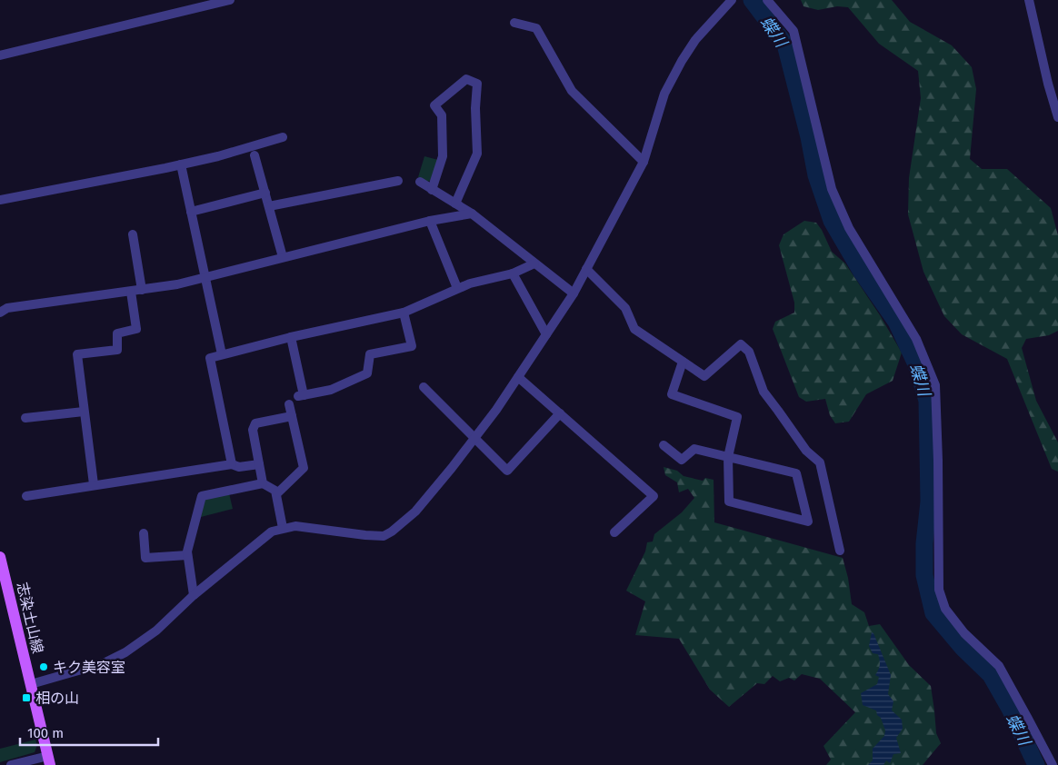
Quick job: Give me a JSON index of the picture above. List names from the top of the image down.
{
  "streets": {
    "main road": ["志染土山線"]
  },
  "water": ["蝶川"],
  "places": {
    "other": ["キク美容室"],
    "transit": ["相の山"]
  },
  "scale_bar": "100 m"
}
